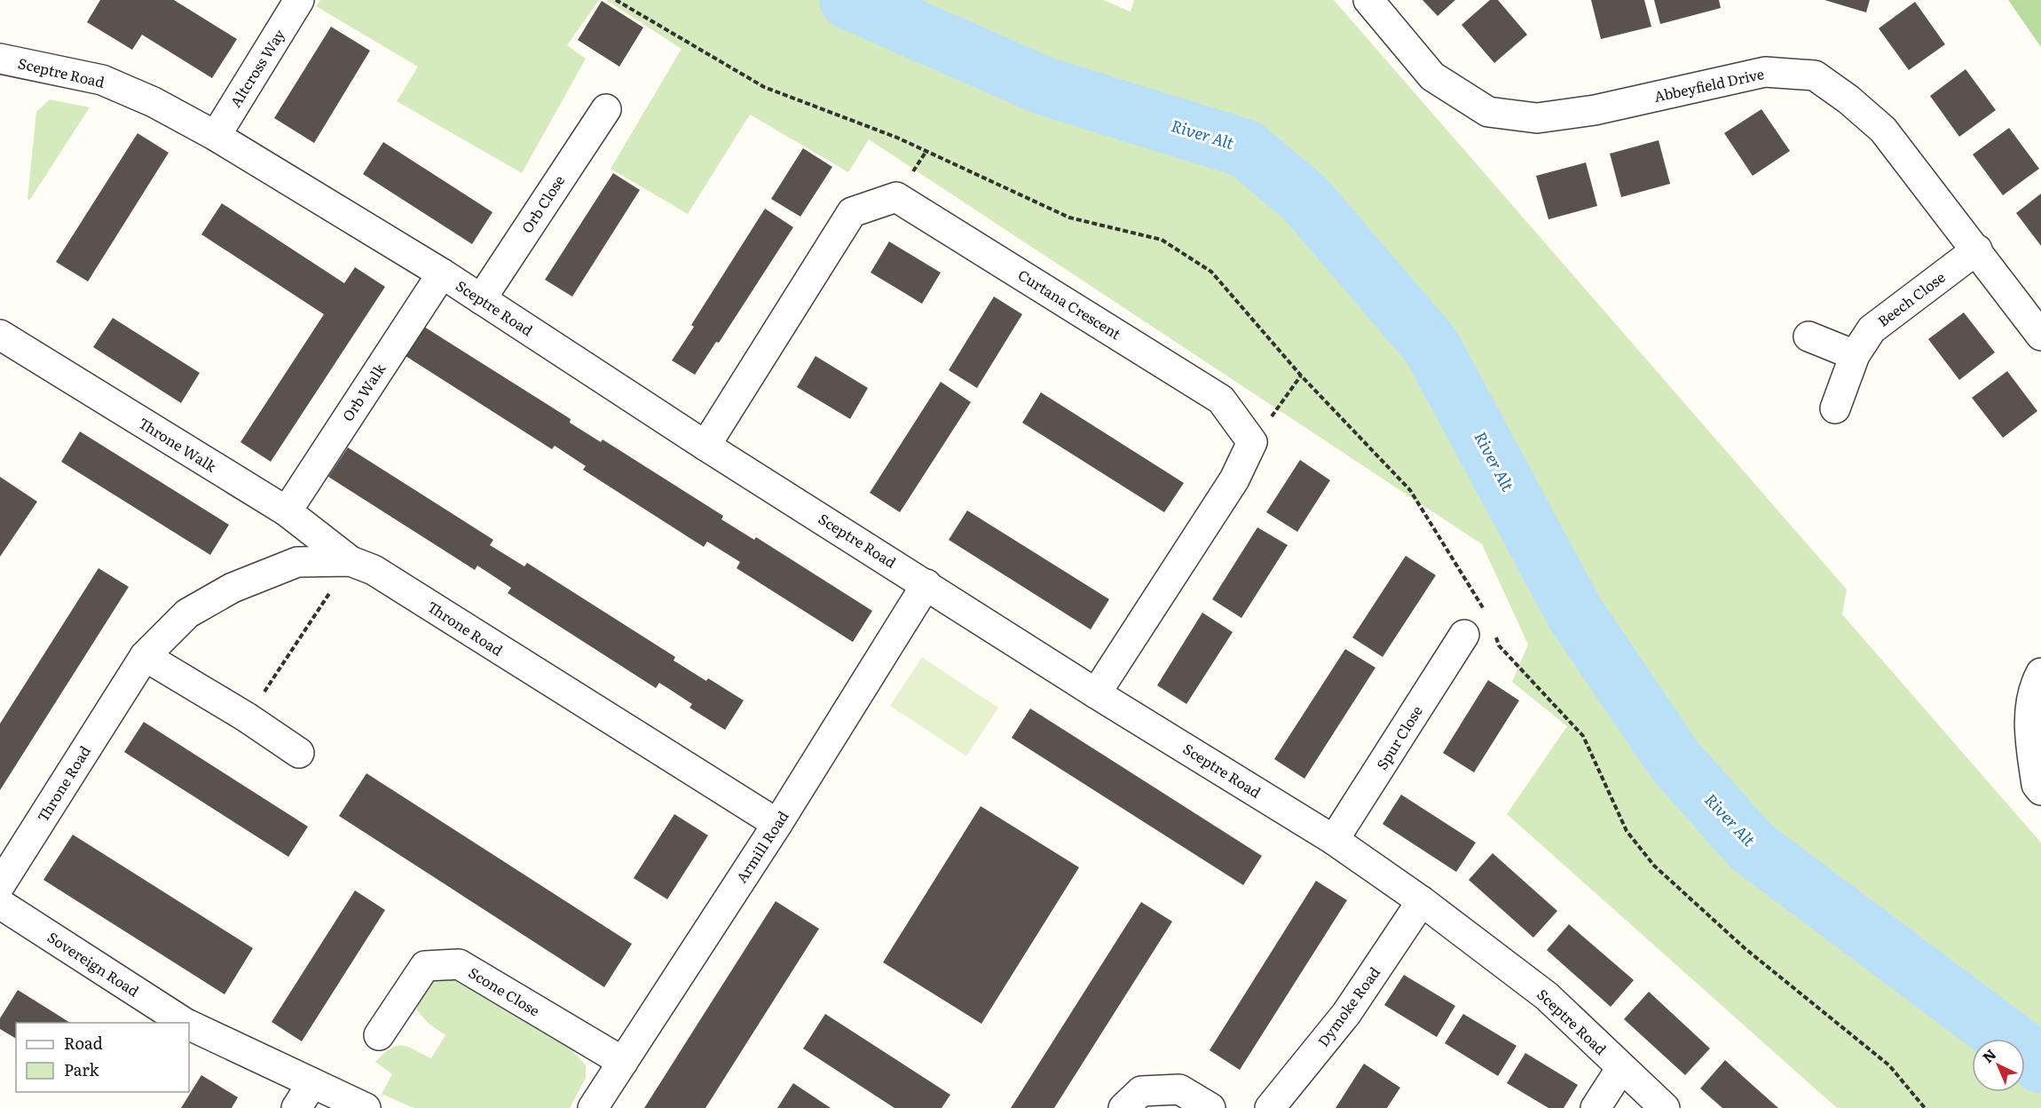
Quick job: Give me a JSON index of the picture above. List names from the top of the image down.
{
  "streets": {
    "street": [
      "Altcross Way",
      "Sceptre Road",
      "Abbeyfield Drive",
      "Orb Close",
      "Beech Close",
      "Curtana Crescent",
      "Orb Walk",
      "Throne Walk",
      "Throne Road",
      "Spur Close",
      "Armill Road",
      "Sovereign Road",
      "Scone Close",
      "Dymoke Road"
    ]
  },
  "crossings": [
    ["Altcross Way", "Sceptre Road"],
    ["Sceptre Road", "Orb Close"],
    ["Sceptre Road", "Curtana Crescent"],
    ["Sceptre Road", "Orb Walk"],
    ["Sceptre Road", "Spur Close"],
    ["Sceptre Road", "Armill Road"],
    ["Sceptre Road", "Dymoke Road"],
    ["Abbeyfield Drive", "Beech Close"],
    ["Orb Walk", "Throne Walk"],
    ["Throne Walk", "Throne Road"],
    ["Throne Road", "Armill Road"],
    ["Armill Road", "Scone Close"]
  ],
  "water": ["River Alt"],
  "legend": ["Road", "Park"],
  "north": "top left"
}
